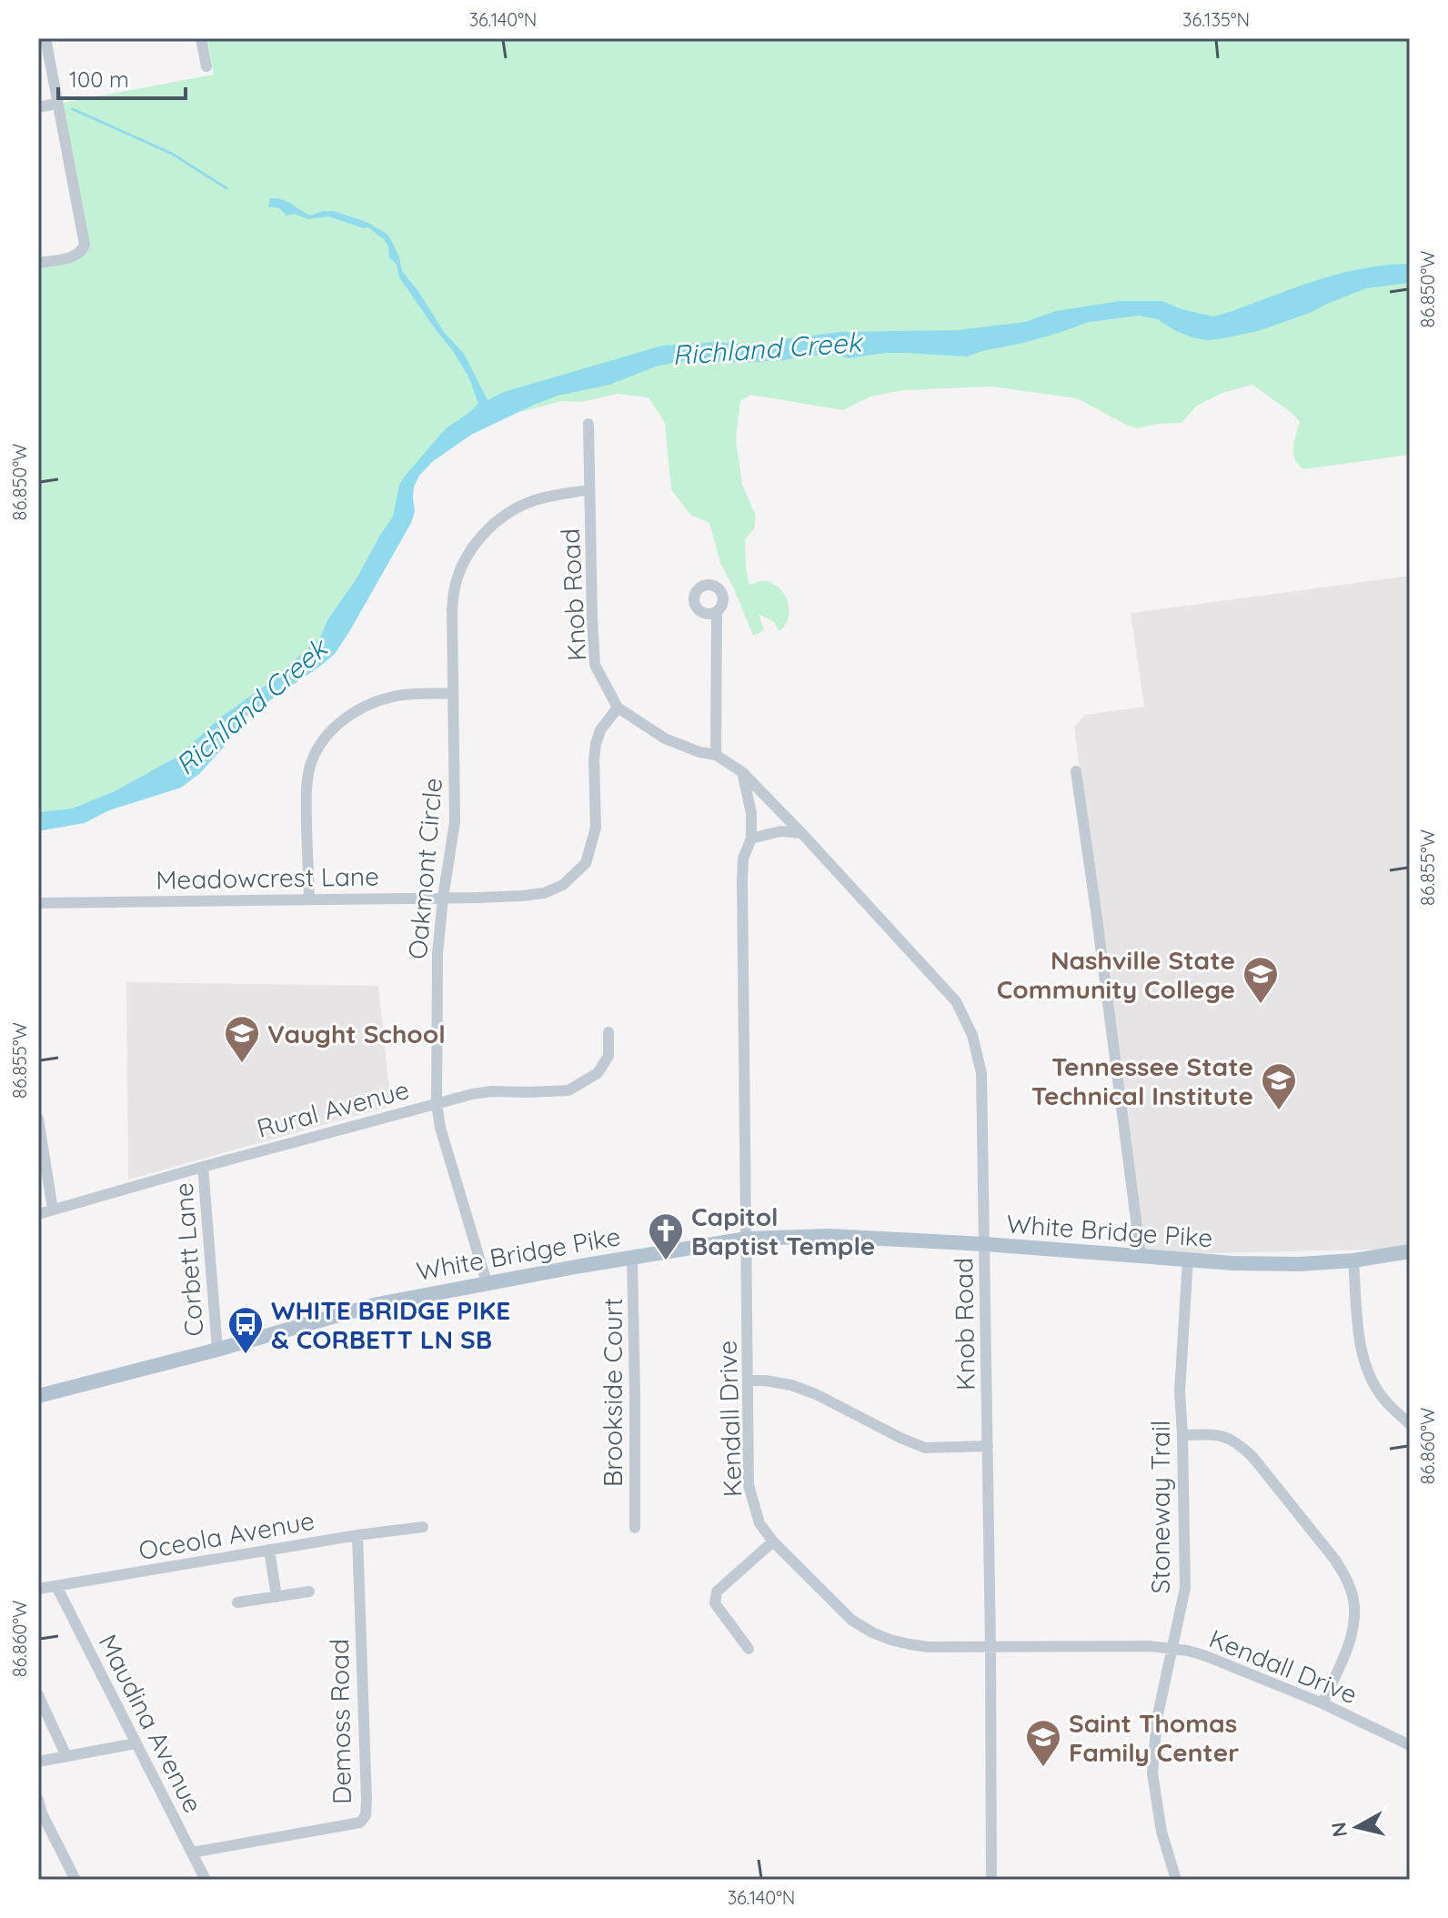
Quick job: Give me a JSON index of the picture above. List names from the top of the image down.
{
  "streets": {
    "main road": ["White Bridge Pike"],
    "street": [
      "Knob Road",
      "Oakmont Circle",
      "Meadowcrest Lane",
      "Rural Avenue",
      "Corbett Lane",
      "Brookside Court",
      "Kendall Drive",
      "Stoneway Trail",
      "Oceola Avenue",
      "Demoss Road",
      "Maudina Avenue"
    ]
  },
  "crossings": [
    ["Knob Road", "Oakmont Circle"],
    ["Knob Road", "Meadowcrest Lane"],
    ["Knob Road", "White Bridge Pike"],
    ["Knob Road", "Kendall Drive"],
    ["Oakmont Circle", "Meadowcrest Lane"],
    ["Oakmont Circle", "Rural Avenue"],
    ["Oakmont Circle", "White Bridge Pike"],
    ["Rural Avenue", "Corbett Lane"],
    ["White Bridge Pike", "Corbett Lane"],
    ["White Bridge Pike", "Brookside Court"],
    ["White Bridge Pike", "Kendall Drive"],
    ["White Bridge Pike", "Stoneway Trail"],
    ["Kendall Drive", "Stoneway Trail"],
    ["Oceola Avenue", "Demoss Road"],
    ["Oceola Avenue", "Maudina Avenue"],
    ["Demoss Road", "Maudina Avenue"]
  ],
  "water": ["Richland Creek"],
  "places": {
    "school or university": [
      "Nashville State Community College",
      "Vaught School",
      "Tennessee State Technical Institute",
      "Saint Thomas Family Center"
    ],
    "church": ["Capitol Baptist Temple"],
    "bus stop": ["WHITE BRIDGE PIKE & CORBETT LN SB"]
  },
  "scale_bar": "100 m",
  "north": "left",
  "coordinates": [
    "36.140°N",
    "36.135°N",
    "86.850°W",
    "86.855°W",
    "86.860°W"
  ]
}
